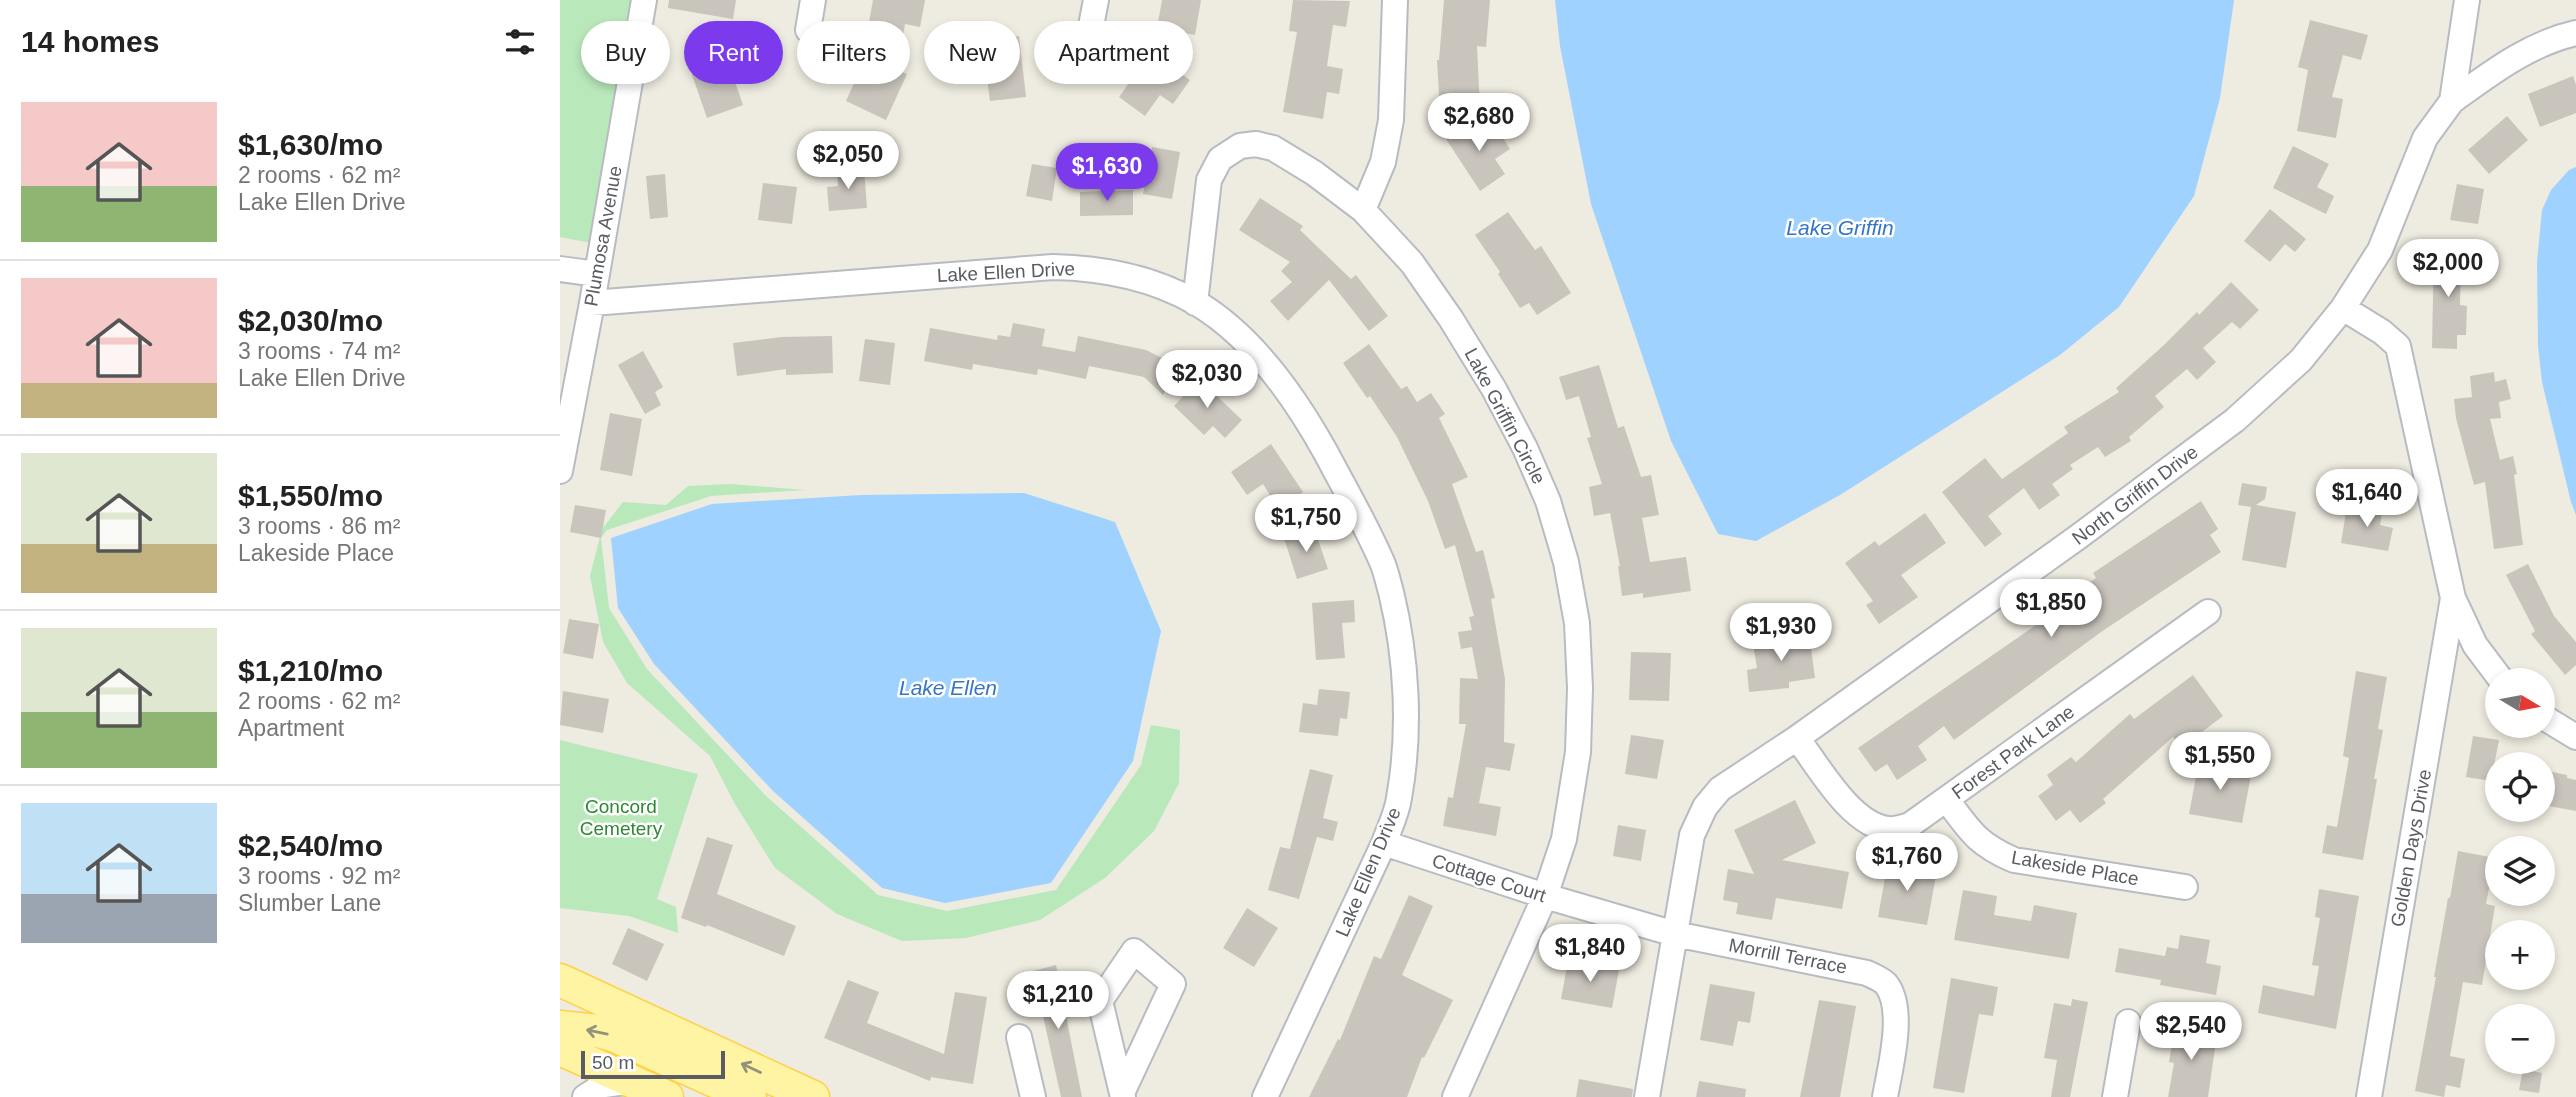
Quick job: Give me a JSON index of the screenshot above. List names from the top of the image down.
{
  "streets": {
    "street": [
      "Plumosa Avenue",
      "Lake Ellen Drive",
      "Lake Griffin Circle",
      "North Griffin Drive",
      "Forest Park Lane",
      "Golden Days Drive",
      "Lakeside Place",
      "Cottage Court",
      "Morrill Terrace"
    ]
  },
  "crossings": [
    ["Plumosa Avenue", "Lake Ellen Drive"],
    ["Lake Ellen Drive", "Lake Griffin Circle"],
    ["Lake Ellen Drive", "Cottage Court"],
    ["Lake Griffin Circle", "Cottage Court"],
    ["North Griffin Drive", "Forest Park Lane"],
    ["North Griffin Drive", "Cottage Court"],
    ["North Griffin Drive", "Morrill Terrace"],
    ["Forest Park Lane", "Lakeside Place"],
    ["Cottage Court", "Morrill Terrace"]
  ],
  "water": ["Lake Griffin", "Lake Ellen"],
  "parks": ["Concord Cemetery"],
  "scale_bar": "50 m",
  "north": "right",
  "page": {
    "heading": "14 homes",
    "chip": [
      "Buy",
      "Rent",
      "Filters",
      "New",
      "Apartment"
    ],
    "list": [
      {
        "name": "$1,630/mo",
        "note": "2 rooms · 62 m² · Lake Ellen Drive"
      },
      {
        "name": "$2,030/mo",
        "note": "3 rooms · 74 m² · Lake Ellen Drive"
      },
      {
        "name": "$1,550/mo",
        "note": "3 rooms · 86 m² · Lakeside Place"
      },
      {
        "name": "$1,210/mo",
        "note": "2 rooms · 62 m² · Apartment"
      },
      {
        "name": "$2,540/mo",
        "note": "3 rooms · 92 m² · Slumber Lane"
      }
    ],
    "price": [
      "$2,680",
      "$2,050",
      "$1,630",
      "$2,000",
      "$2,030",
      "$1,640",
      "$1,750",
      "$1,850",
      "$1,930",
      "$1,550",
      "$1,760",
      "$1,840",
      "$1,210",
      "$2,540"
    ],
    "map_buttons": ["+", "−"],
    "scale": "50 m"
  }
}
